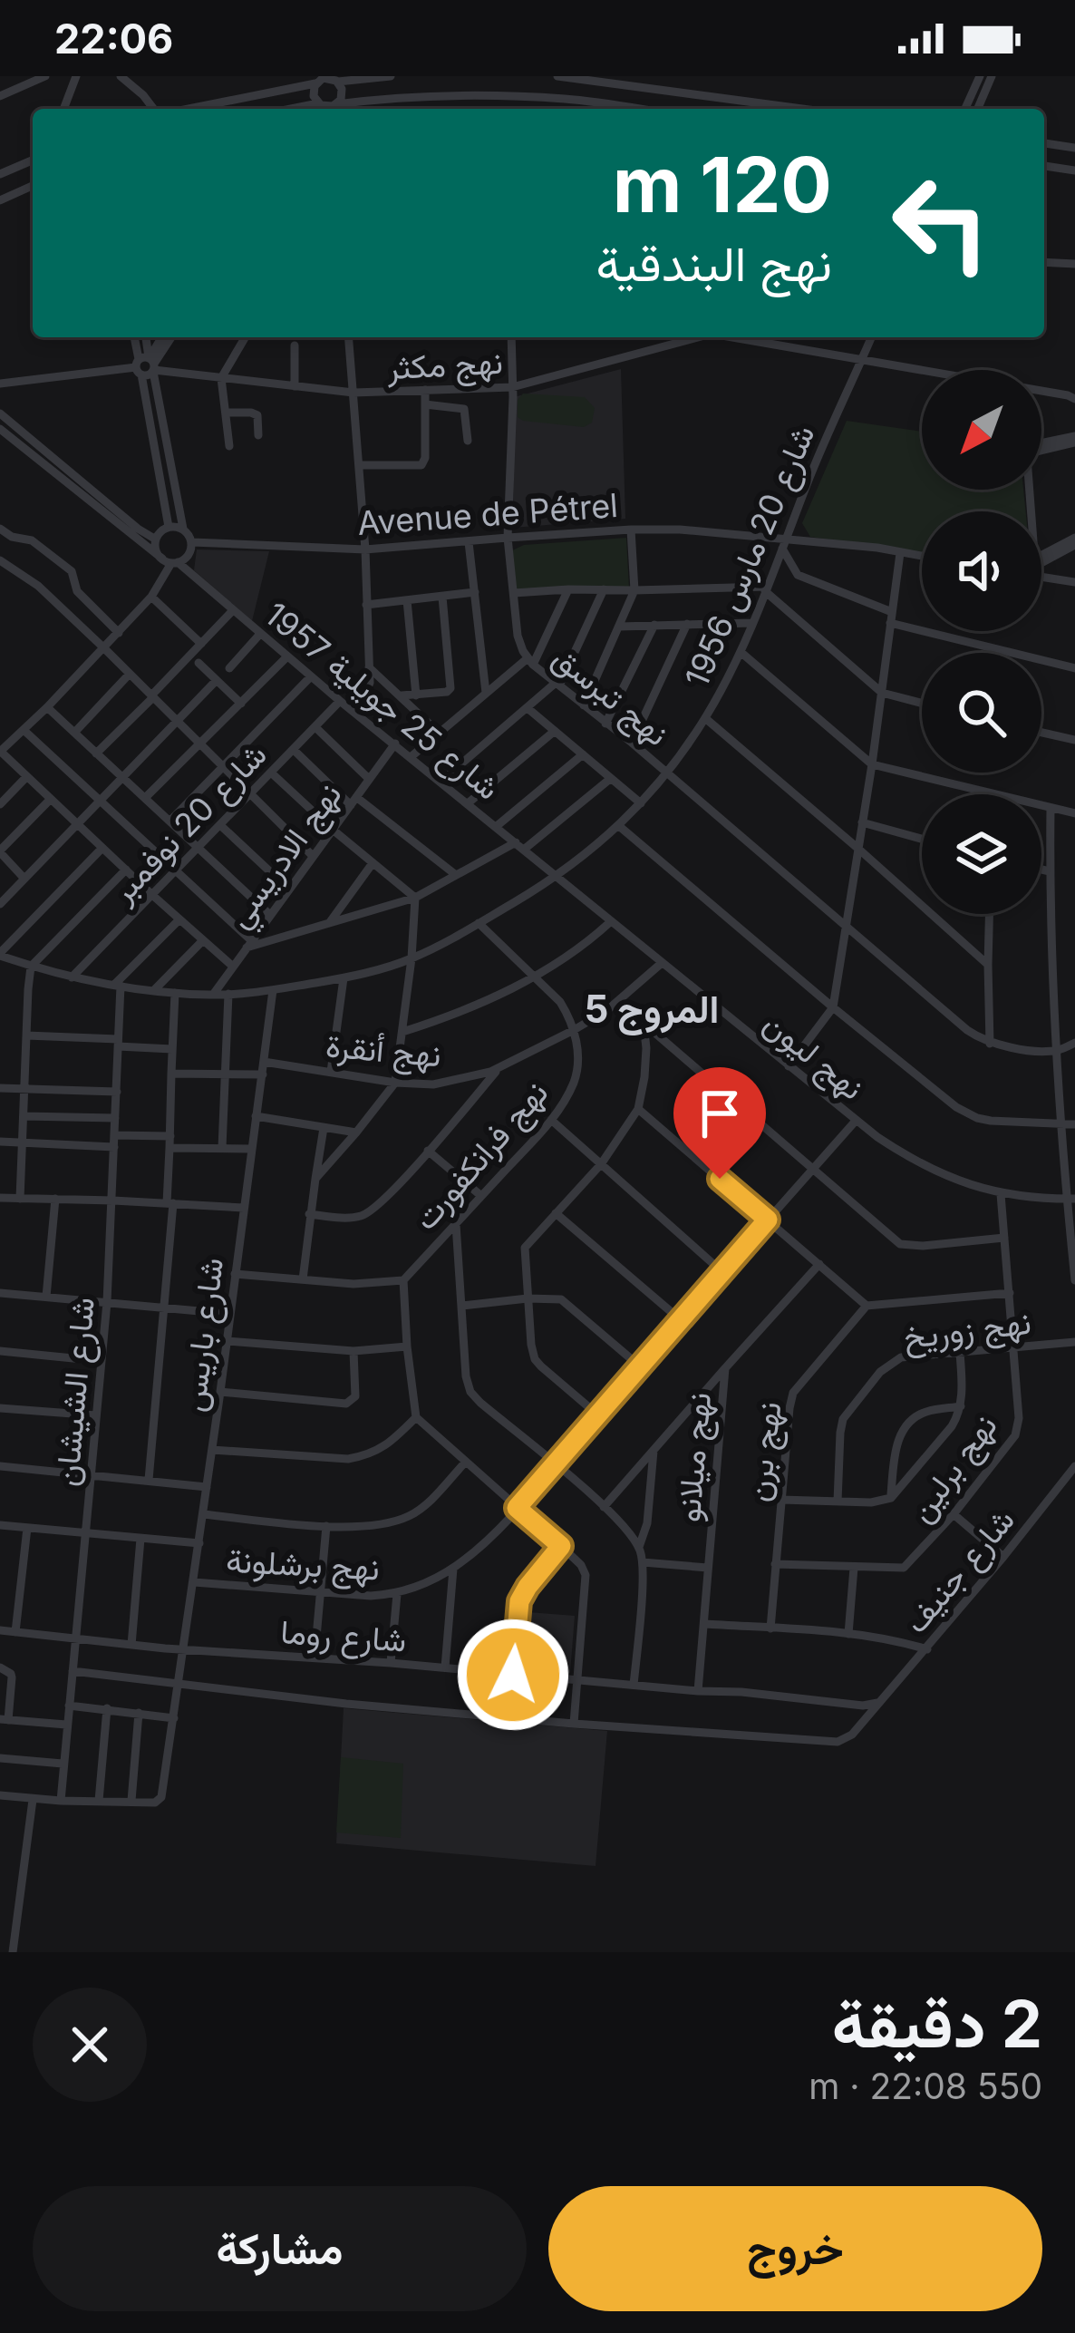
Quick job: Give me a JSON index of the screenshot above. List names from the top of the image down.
{
  "streets": {
    "street": [
      "نهج مكثر",
      "Avenue de Pétrel",
      "شارع 20 مارس 1956",
      "نهج تبرسق",
      "شارع 25 جويلية 1957",
      "شارع 20 نوفمبر",
      "نهج الادريسي",
      "نهج أنقرة",
      "نهج ليون",
      "نهج فرانكفورت",
      "نهج زوريخ",
      "شارع باريس",
      "شارع الشيشان",
      "نهج برن",
      "نهج ميلانو",
      "نهج برلين",
      "نهج برشلونة",
      "شارع جنيف",
      "شارع روما"
    ]
  },
  "crossings": [
    ["نهج مكثر", "شارع 20 مارس 1956"],
    ["نهج مكثر", "نهج تبرسق"],
    ["Avenue de Pétrel", "شارع 20 مارس 1956"],
    ["Avenue de Pétrel", "نهج تبرسق"],
    ["Avenue de Pétrel", "شارع 25 جويلية 1957"],
    ["شارع 20 مارس 1956", "نهج تبرسق"],
    ["شارع 20 مارس 1956", "شارع 25 جويلية 1957"],
    ["شارع 20 مارس 1956", "شارع 20 نوفمبر"],
    ["شارع 20 مارس 1956", "نهج الادريسي"],
    ["شارع 20 مارس 1956", "نهج ليون"],
    ["شارع 20 مارس 1956", "شارع باريس"],
    ["شارع 20 مارس 1956", "شارع الشيشان"],
    ["شارع 25 جويلية 1957", "شارع 20 نوفمبر"],
    ["شارع 25 جويلية 1957", "نهج الادريسي"],
    ["شارع 25 جويلية 1957", "نهج ليون"],
    ["نهج أنقرة", "نهج ليون"],
    ["نهج أنقرة", "نهج فرانكفورت"],
    ["نهج أنقرة", "شارع باريس"],
    ["نهج ليون", "نهج برلين"],
    ["نهج ليون", "نهج برشلونة"],
    ["نهج زوريخ", "نهج برلين"],
    ["شارع باريس", "نهج برشلونة"],
    ["شارع باريس", "شارع جنيف"],
    ["شارع باريس", "شارع روما"],
    ["شارع الشيشان", "شارع جنيف"],
    ["شارع الشيشان", "شارع روما"],
    ["نهج برن", "نهج برلين"],
    ["نهج ميلانو", "شارع روما"],
    ["شارع جنيف", "شارع روما"]
  ],
  "districts": ["المروج 5"],
  "north": "bottom left",
  "page": {
    "status": "22:06",
    "turn": ["120 m", "نهج البندقية"],
    "heading": ["2 دقيقة", "550 m · 22:08"],
    "buttons": ["خروج", "مشاركة"]
  }
}
